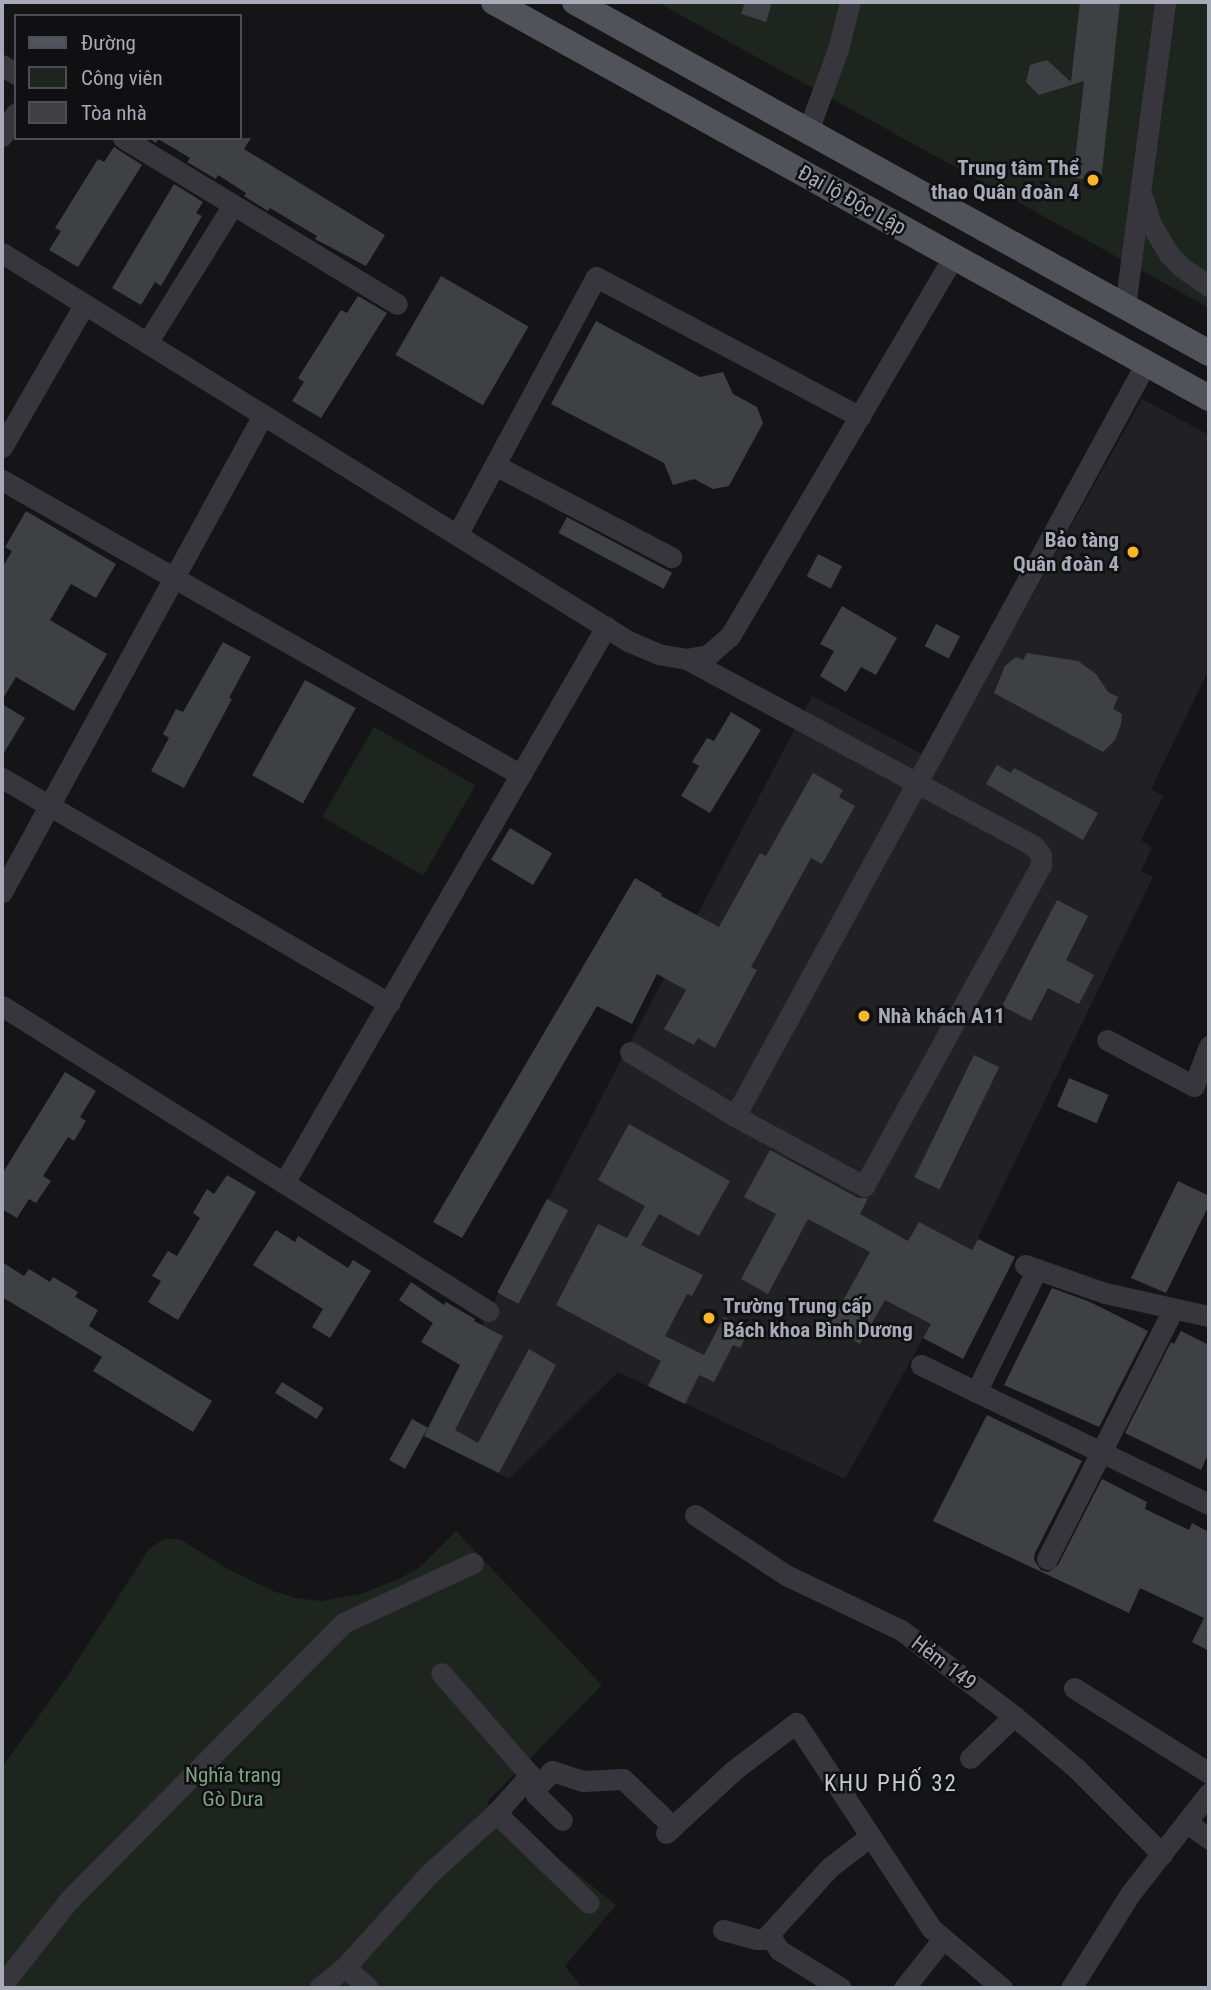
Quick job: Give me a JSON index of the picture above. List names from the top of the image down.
{
  "streets": {
    "main road": ["Đại lộ Độc Lập"],
    "street": ["Hẻm 149"]
  },
  "districts": ["KHU PHỐ 32"],
  "parks": ["Nghĩa trang Gò Dưa"],
  "places": [
    "Trung tâm Thể thao Quân đoàn 4",
    "Bảo tàng Quân đoàn 4",
    "Nhà khách A11",
    "Trường Trung cấp Bách khoa Bình Dương"
  ],
  "legend": ["Đường", "Công viên", "Tòa nhà"]
}
